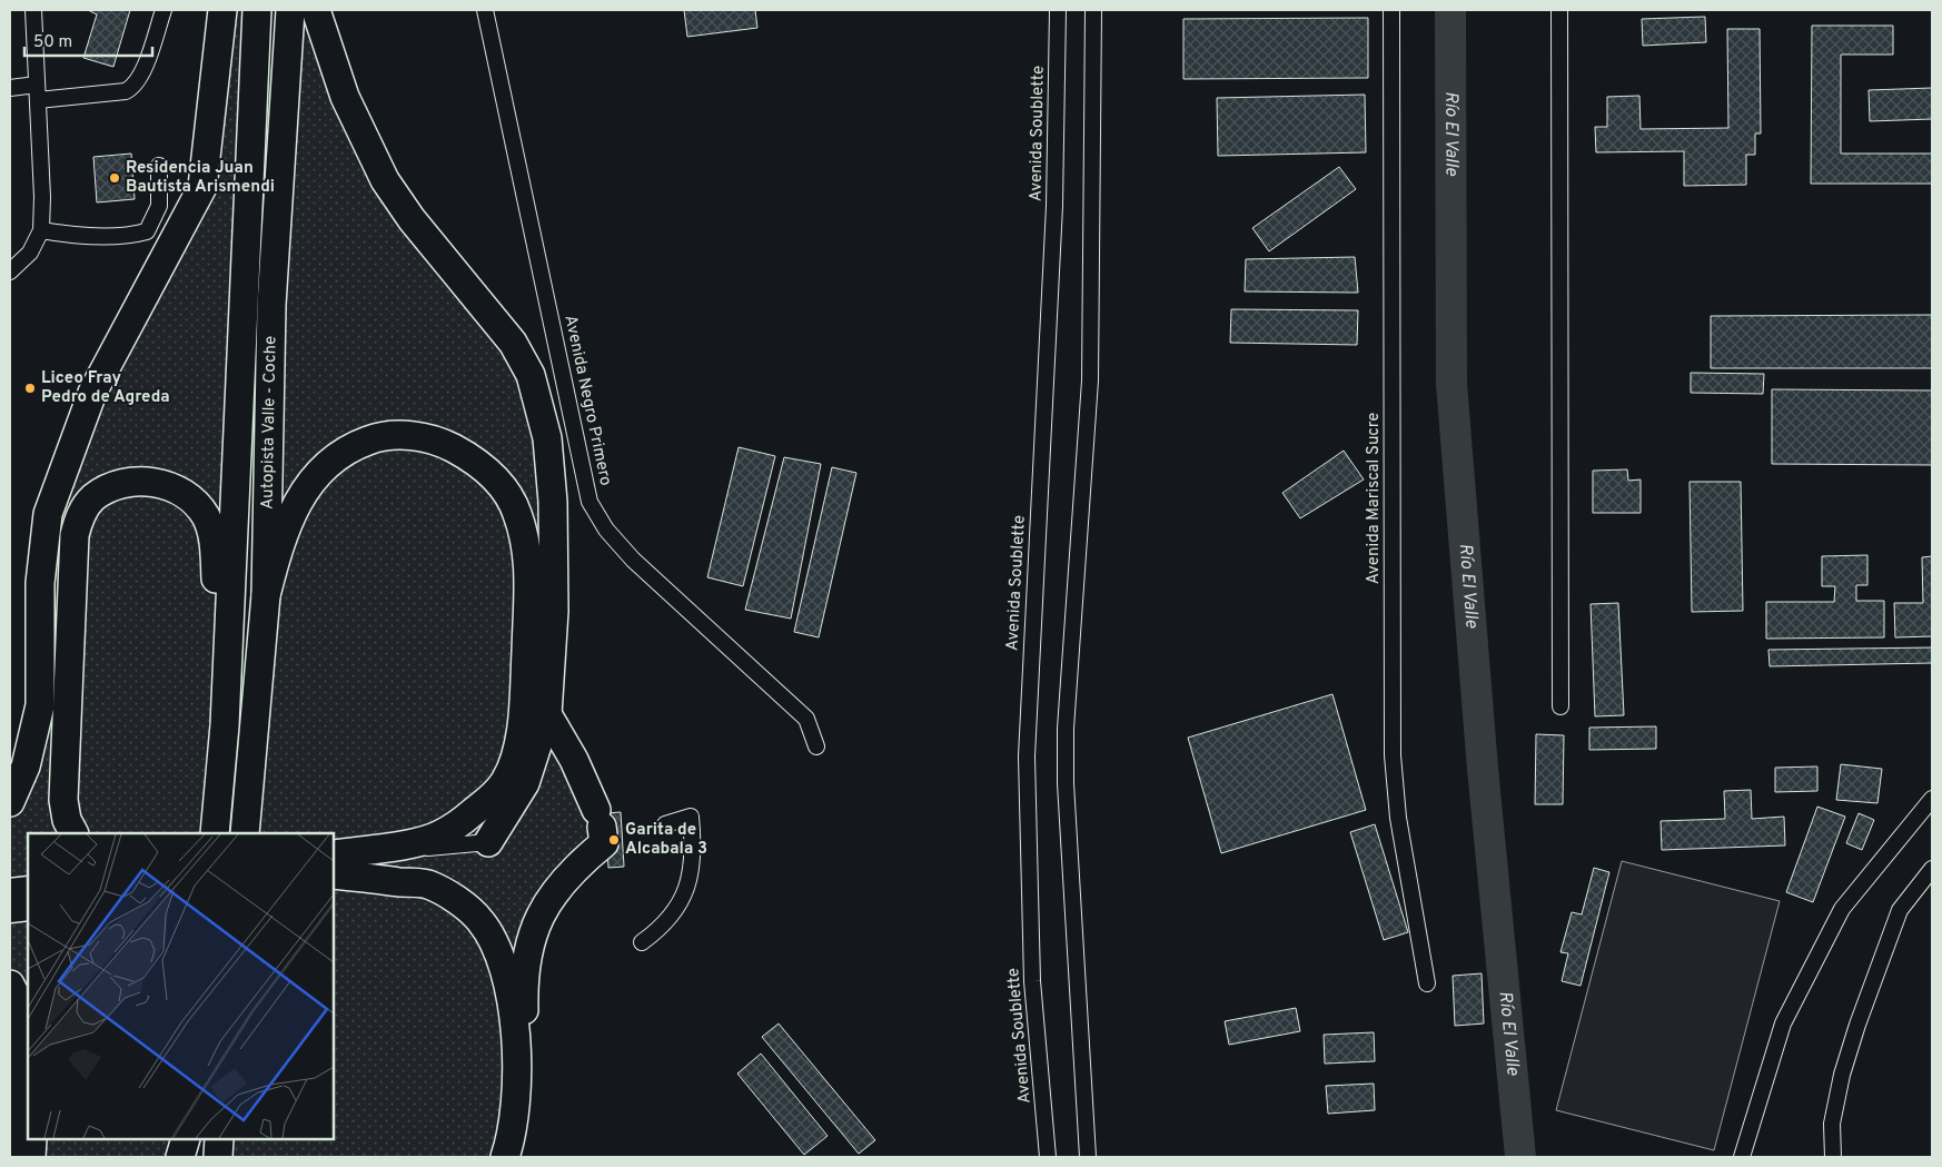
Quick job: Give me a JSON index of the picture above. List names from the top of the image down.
{
  "streets": {
    "highway": ["Autopista Valle - Coche"],
    "street": ["Avenida Soublette", "Avenida Negro Primero", "Avenida Mariscal Sucre"]
  },
  "water": ["Río El Valle"],
  "places": ["Residencia Juan Bautista Arismendi", "Liceo Fray Pedro de Agreda", "Garita de Alcabala 3"],
  "scale_bar": "50 m"
}
